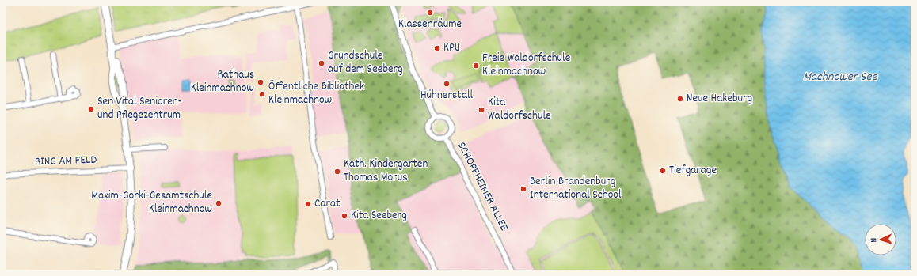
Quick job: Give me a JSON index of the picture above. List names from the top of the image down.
{
  "streets": {
    "street": ["RING AM FELD", "SCHOPFHEIMER ALLEE"]
  },
  "water": ["Machnower See"],
  "places": [
    "Klassenräume",
    "KPU",
    "Grundschule auf dem Seeberg",
    "Freie Waldorfschule Kleinmachnow",
    "Rathaus Kleinmachnow",
    "Hühnerstall",
    "Öffentliche Bibliothek Kleinmachnow",
    "Neue Hakeburg",
    "Sen Vital Senioren- und Pflegezentrum",
    "Kita Waldorfschule",
    "Tiefgarage",
    "Kath. Kindergarten Thomas Morus",
    "Berlin Brandenburg International School",
    "Maxim-Gorki-Gesamtschule Kleinmachnow",
    "Carat",
    "Kita Seeberg"
  ],
  "north": "left"
}
